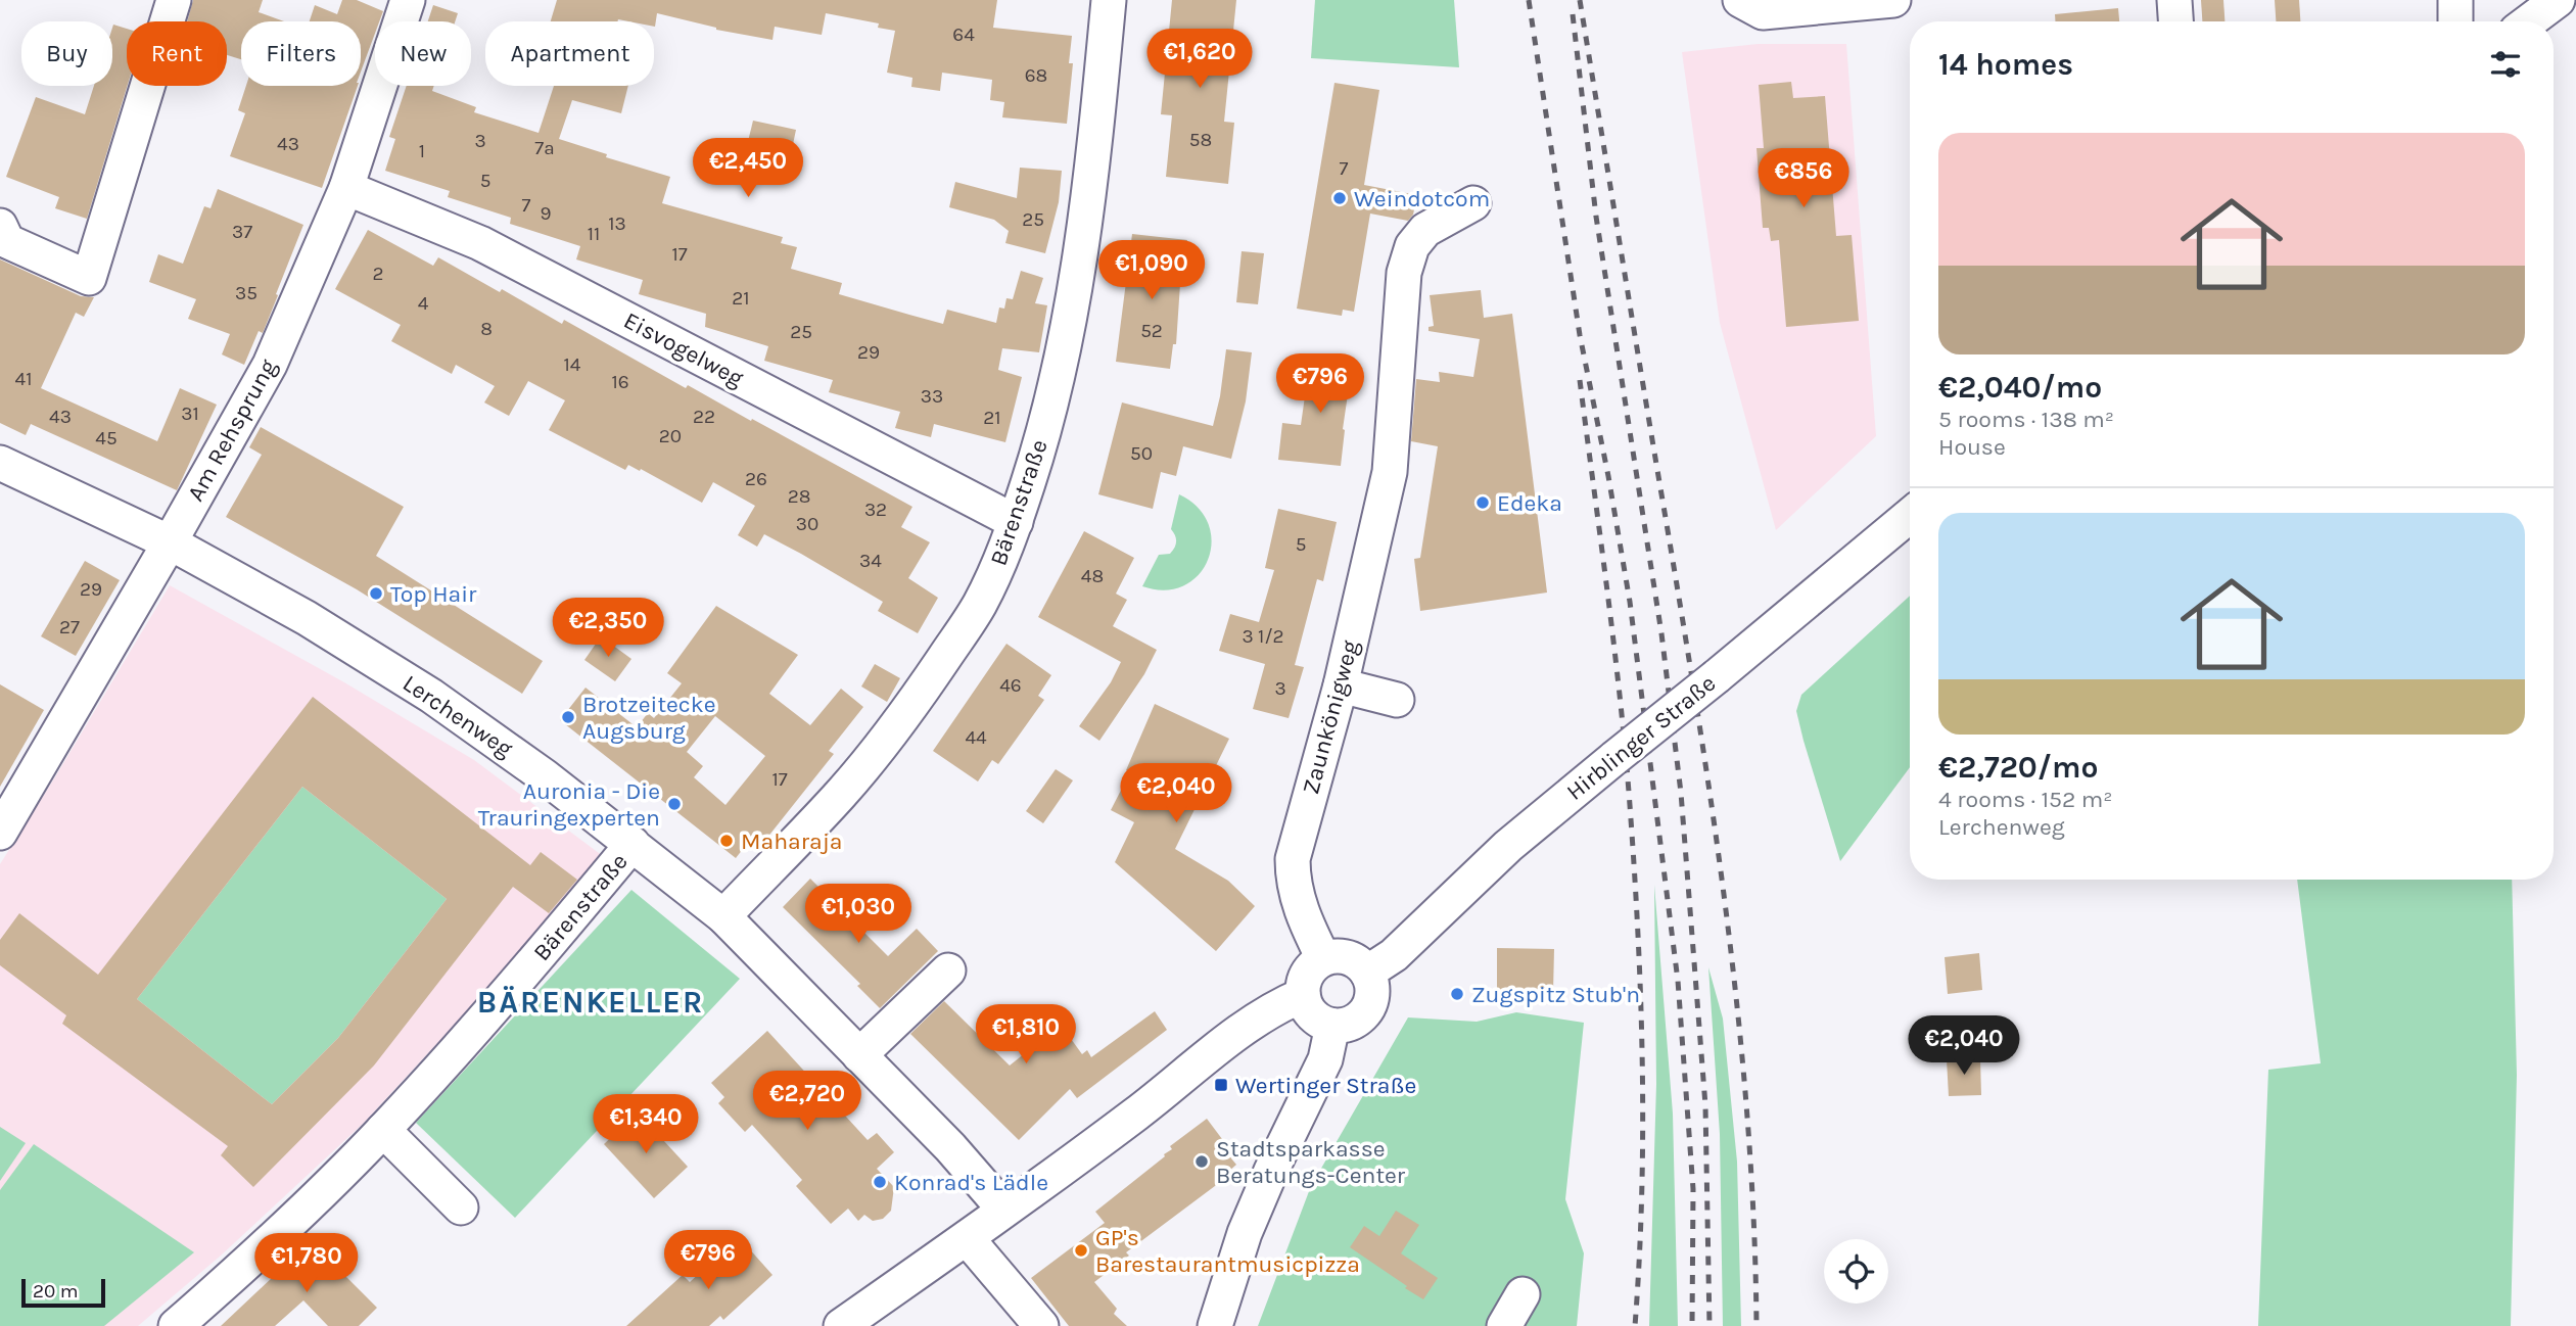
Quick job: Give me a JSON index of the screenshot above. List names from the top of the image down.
{
  "streets": {
    "street": [
      "Eisvogelweg",
      "Am Rehsprung",
      "Bärenstraße",
      "Lerchenweg",
      "Zaunkönigweg",
      "Hirblinger Straße"
    ]
  },
  "crossings": [
    ["Eisvogelweg", "Am Rehsprung"],
    ["Eisvogelweg", "Bärenstraße"],
    ["Am Rehsprung", "Lerchenweg"],
    ["Bärenstraße", "Lerchenweg"],
    ["Zaunkönigweg", "Hirblinger Straße"]
  ],
  "districts": ["BÄRENKELLER"],
  "places": {
    "other": [
      "Weindotcom",
      "Edeka",
      "Top Hair",
      "Brotzeitecke Augsburg",
      "Auronia - Die Trauringexperten",
      "Maharaja",
      "Zugspitz Stub'n",
      "Stadtsparkasse Beratungs-Center",
      "Konrad's Lädle",
      "GP's Barestaurantmusicpizza"
    ],
    "transit": ["Wertinger Straße"]
  },
  "house_numbers": [
    "64",
    "68",
    "58",
    "3",
    "43",
    "7a",
    "1",
    "7",
    "5",
    "7",
    "9",
    "25",
    "13",
    "37",
    "11",
    "17",
    "2",
    "35",
    "21",
    "4",
    "8",
    "52",
    "25",
    "29",
    "14",
    "41",
    "16",
    "33",
    "31",
    "43",
    "22",
    "21",
    "20",
    "45",
    "50",
    "26",
    "28",
    "32",
    "30",
    "5",
    "34",
    "48",
    "29",
    "27",
    "3 1/2",
    "46",
    "3",
    "44",
    "17"
  ],
  "scale_bar": "20 m",
  "page": {
    "chip": [
      "Buy",
      "Rent",
      "Filters",
      "New",
      "Apartment"
    ],
    "heading": "14 homes",
    "price": [
      "€1,620",
      "€2,450",
      "€856",
      "€1,090",
      "€796",
      "€2,350",
      "€2,040",
      "€1,030",
      "€1,810",
      "€2,040",
      "€2,720",
      "€1,340",
      "€796",
      "€1,780"
    ],
    "list": [
      {
        "name": "€2,040/mo",
        "note": "5 rooms · 138 m² · House"
      },
      {
        "name": "€2,720/mo",
        "note": "4 rooms · 152 m² · Lerchenweg"
      }
    ],
    "scale": "20 m"
  }
}
